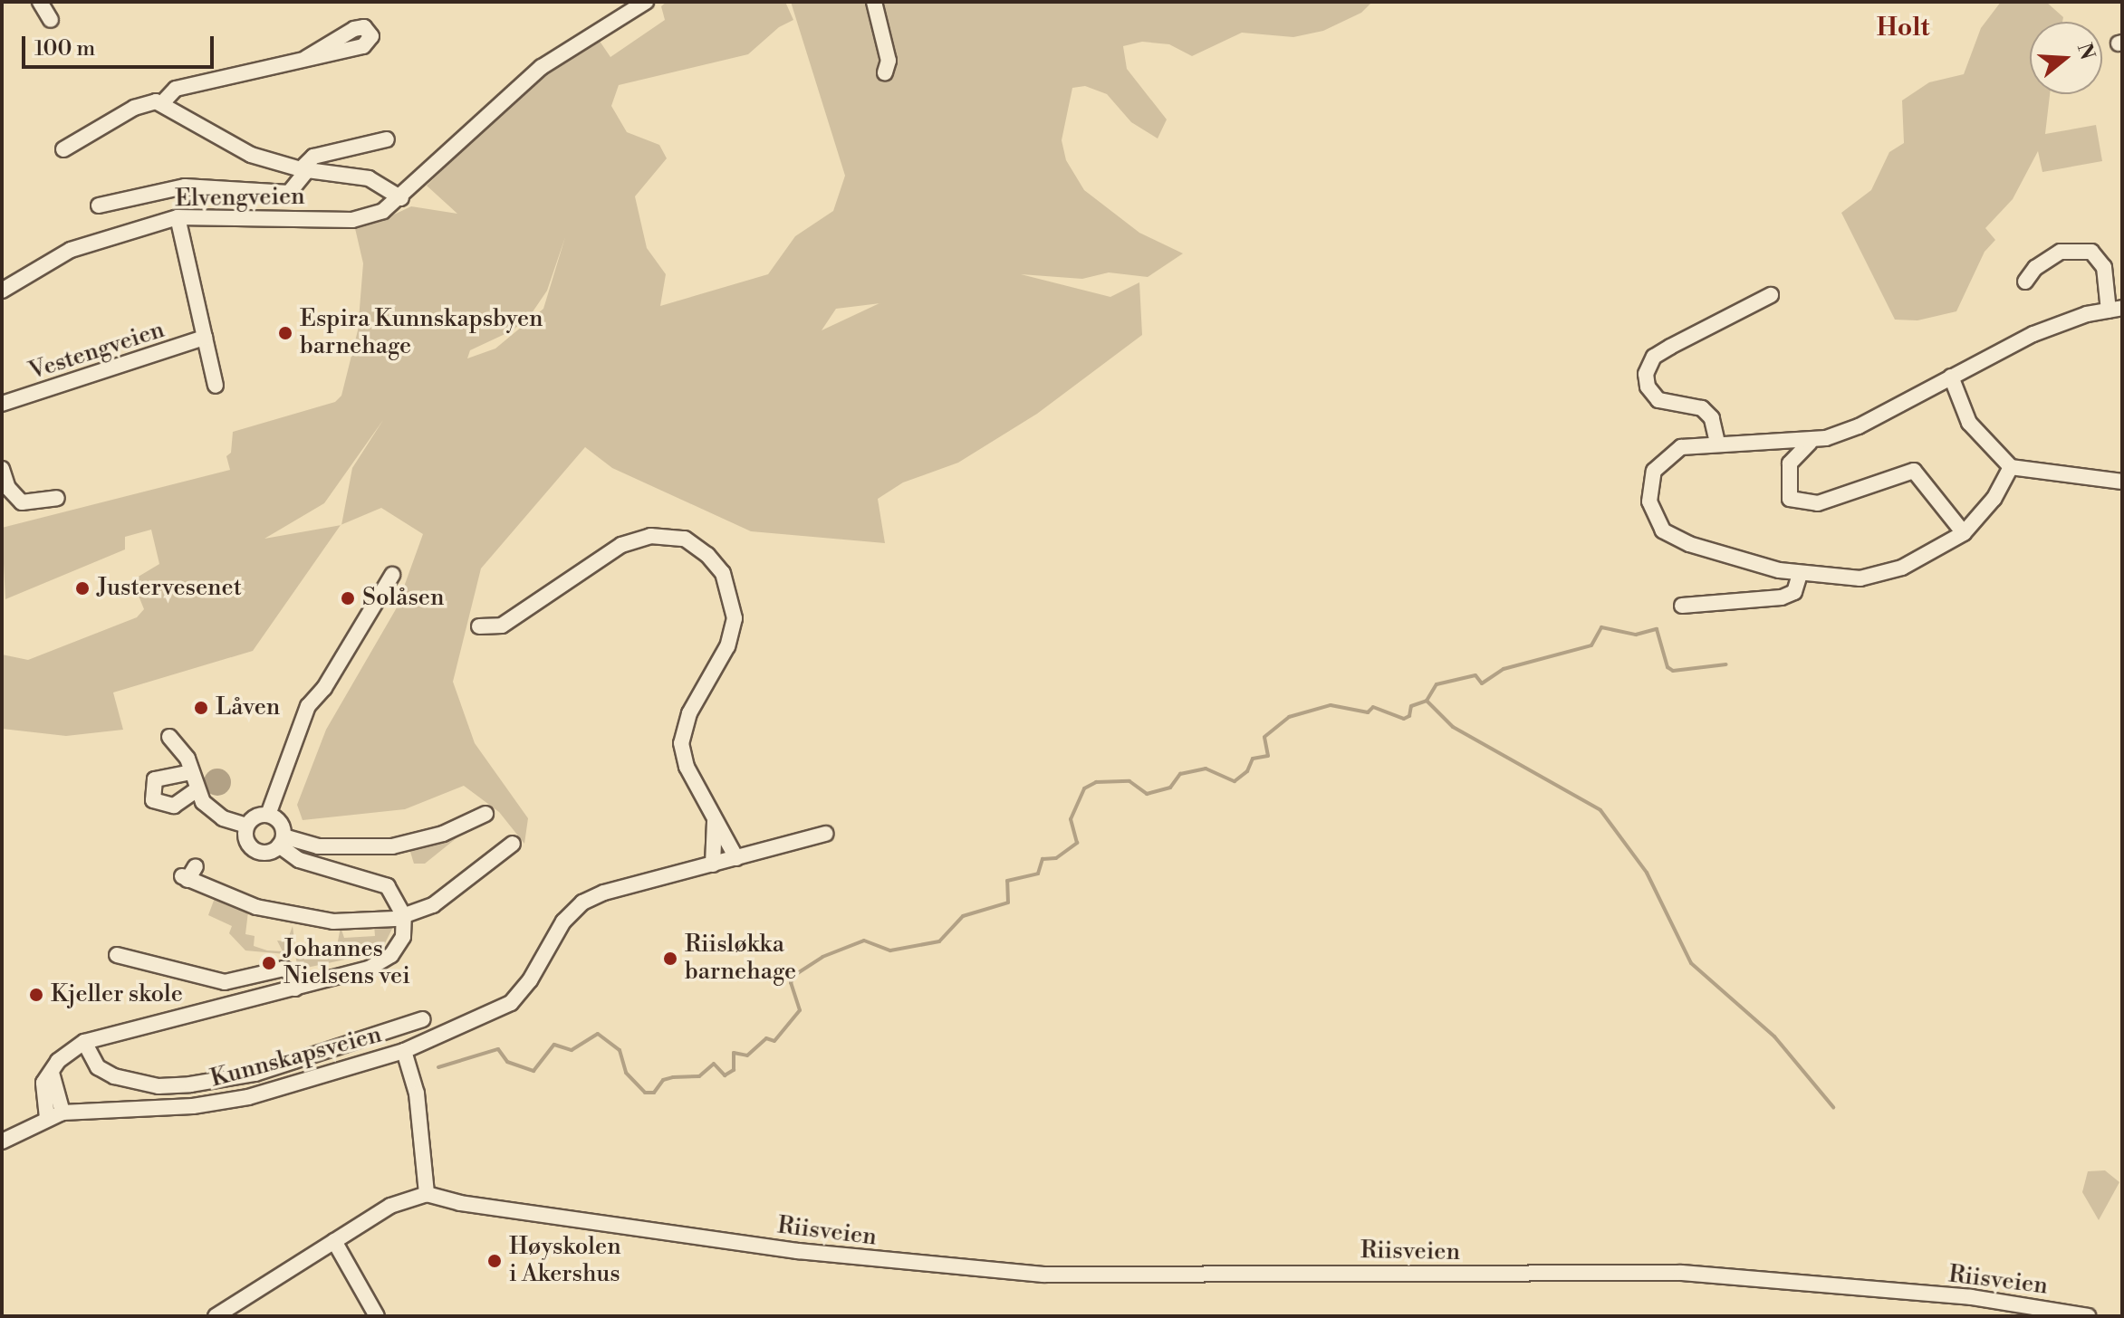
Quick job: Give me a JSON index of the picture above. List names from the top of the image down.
{
  "streets": {
    "street": [
      "Elvengveien",
      "Vestengveien",
      "Kunnskapsveien",
      "Riisveien"
    ]
  },
  "crossings": [
    ["Kunnskapsveien", "Riisveien"]
  ],
  "districts": ["Holt"],
  "places": [
    "Espira Kunnskapsbyen barnehage",
    "Justervesenet",
    "Solåsen",
    "Låven",
    "Riisløkka barnehage",
    "Johannes Nielsens vei",
    "Kjeller skole",
    "Høyskolen i Akershus"
  ],
  "scale_bar": "100 m",
  "north": "right"
}
